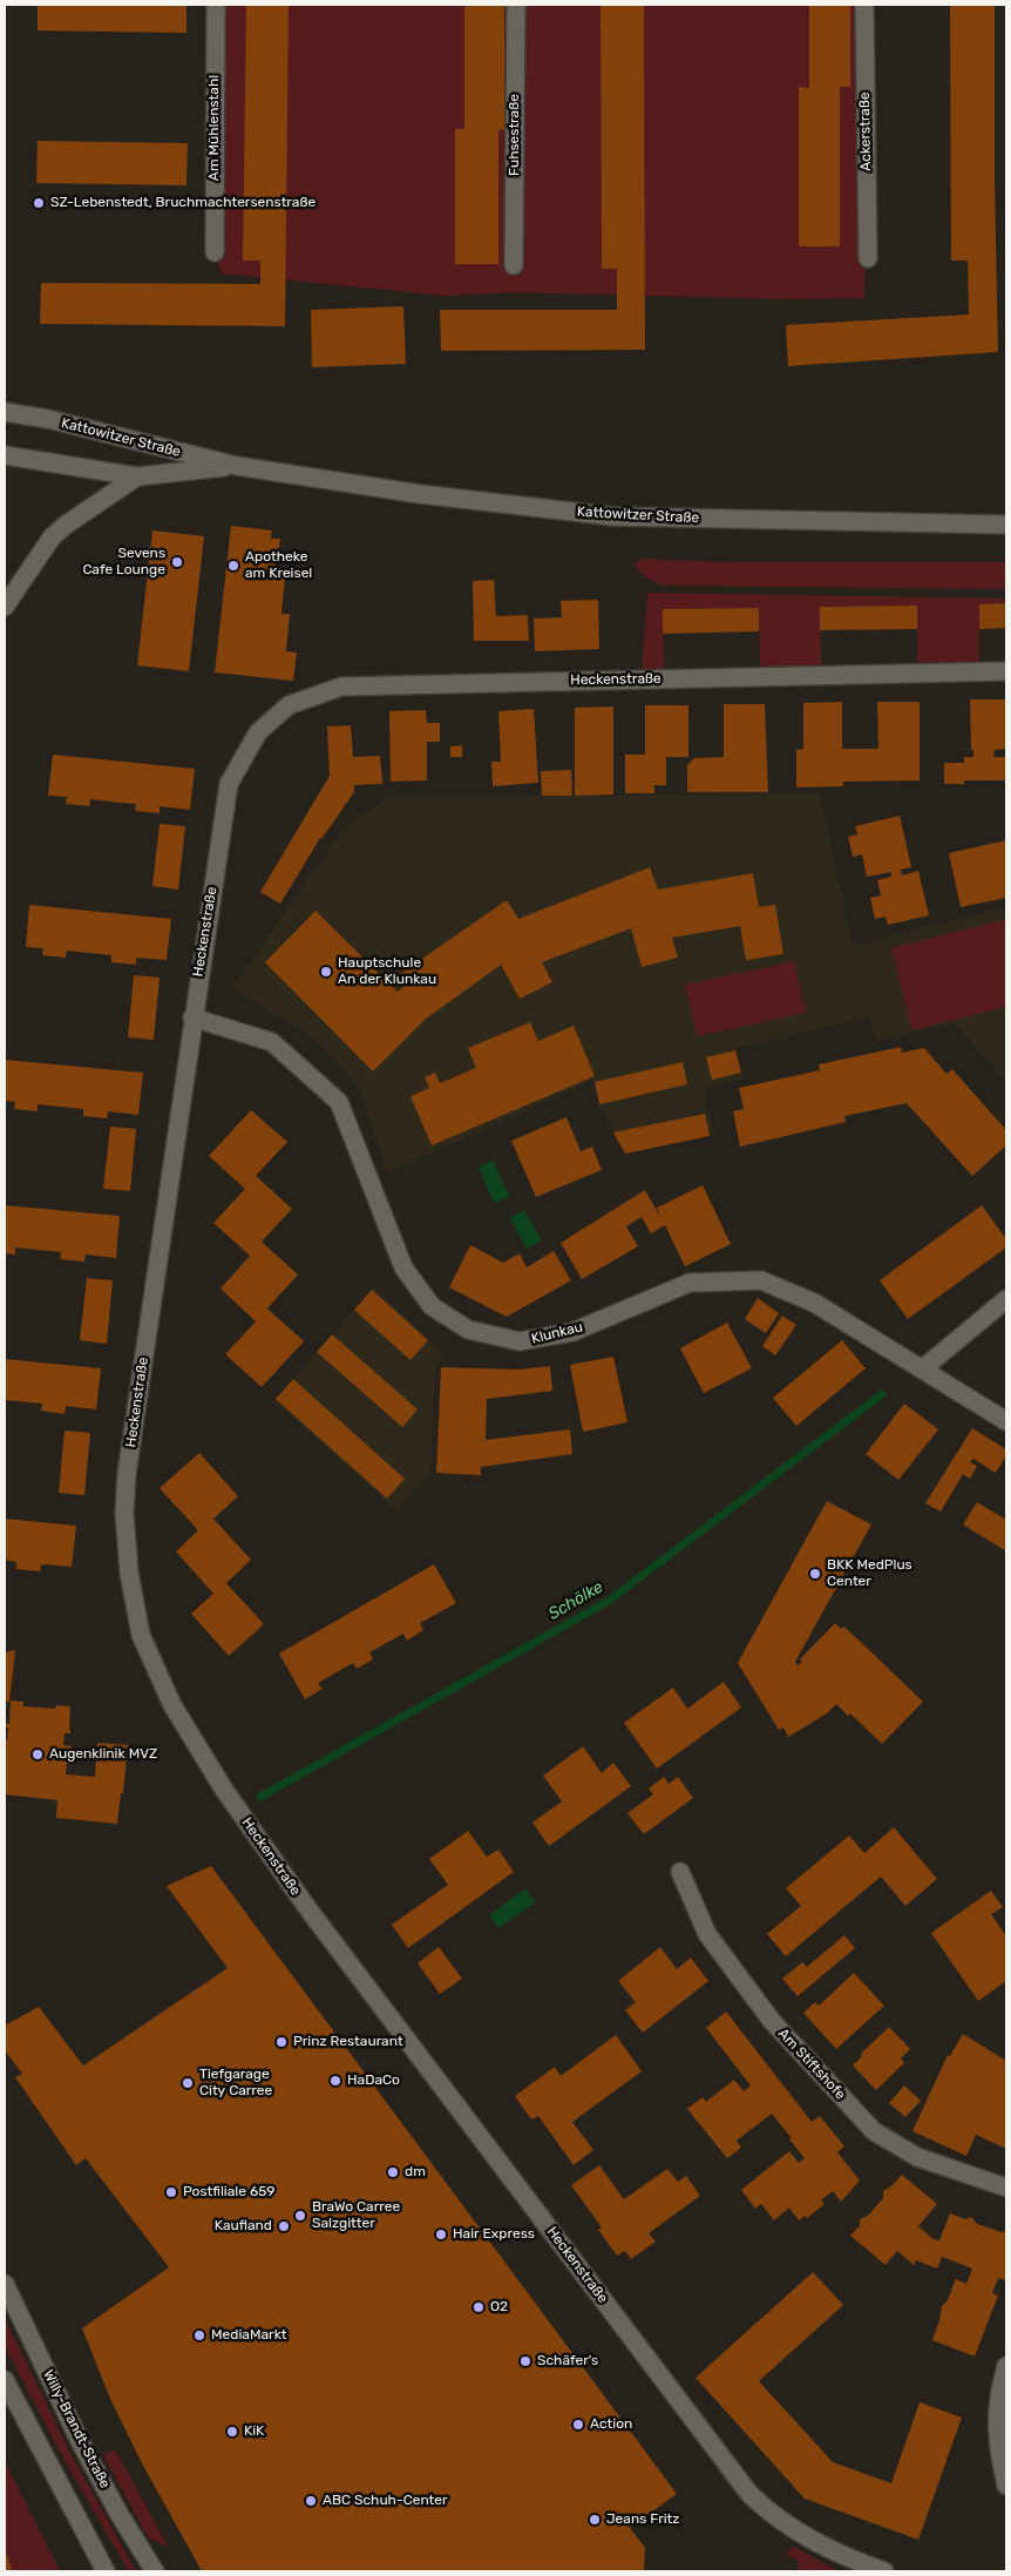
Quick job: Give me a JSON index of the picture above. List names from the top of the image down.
{
  "streets": {
    "street": [
      "Am Mühlenstahl",
      "Ackerstraße",
      "Fuhsestraße",
      "Kattowitzer Straße",
      "Heckenstraße",
      "Klunkau",
      "Am Stiftshofe",
      "Willy-Brandt-Straße"
    ]
  },
  "crossings": [
    ["Heckenstraße", "Klunkau"]
  ],
  "water": ["Schölke"],
  "places": [
    "SZ-Lebenstedt, Bruchmachtersenstraße",
    "Sevens Cafe Lounge",
    "Apotheke am Kreisel",
    "Hauptschule An der Klunkau",
    "BKK MedPlus Center",
    "Augenklinik MVZ",
    "Prinz Restaurant",
    "HaDaCo",
    "Tiefgarage City Carree",
    "dm",
    "Postfiliale 659",
    "BraWo Carree Salzgitter",
    "Kaufland",
    "Hair Express",
    "O2",
    "MediaMarkt",
    "Schäfer's",
    "Action",
    "KiK",
    "ABC Schuh-Center",
    "Jeans Fritz"
  ]
}
